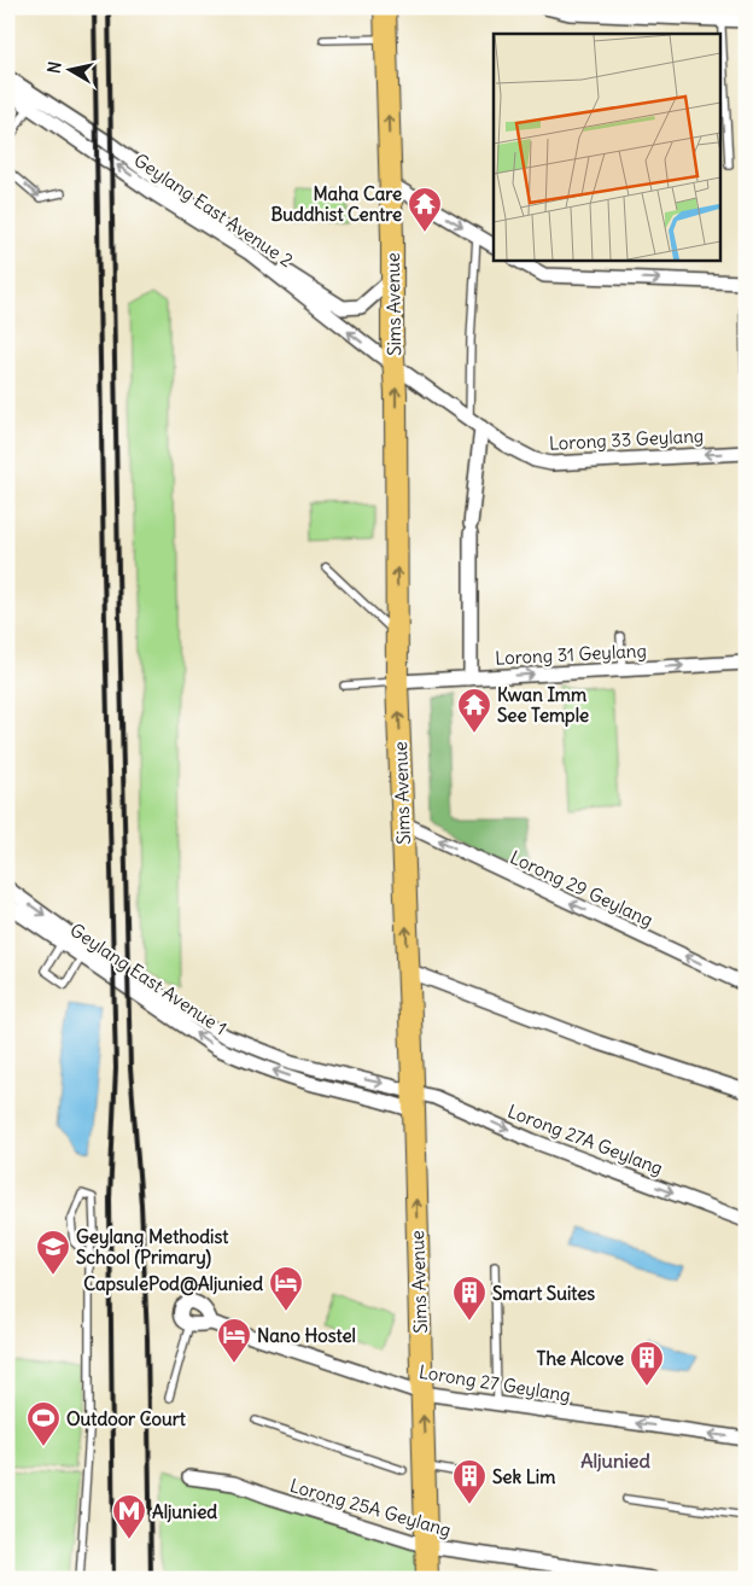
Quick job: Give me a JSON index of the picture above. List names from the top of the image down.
{
  "streets": {
    "main road": ["Sims Avenue"],
    "street": [
      "Geylang East Avenue 2",
      "Lorong 33 Geylang",
      "Lorong 31 Geylang",
      "Lorong 29 Geylang",
      "Geylang East Avenue 1",
      "Lorong 27A Geylang",
      "Lorong 27 Geylang",
      "Lorong 25A Geylang"
    ]
  },
  "crossings": [
    ["Geylang East Avenue 2", "Sims Avenue"],
    ["Geylang East Avenue 2", "Lorong 33 Geylang"],
    ["Sims Avenue", "Lorong 33 Geylang"],
    ["Sims Avenue", "Lorong 31 Geylang"],
    ["Sims Avenue", "Lorong 29 Geylang"],
    ["Sims Avenue", "Geylang East Avenue 1"],
    ["Sims Avenue", "Lorong 27A Geylang"],
    ["Sims Avenue", "Lorong 27 Geylang"],
    ["Sims Avenue", "Lorong 25A Geylang"],
    ["Geylang East Avenue 1", "Lorong 27A Geylang"]
  ],
  "one_way": [
    "Sims Avenue",
    "Lorong 33 Geylang",
    "Lorong 31 Geylang",
    "Lorong 27 Geylang"
  ],
  "districts": ["Aljunied"],
  "places": {
    "temple": ["Maha Care Buddhist Centre", "Kwan Imm See Temple"],
    "school or university": ["Geylang Methodist School (Primary)"],
    "hotel": ["CapsulePod@Aljunied", "Nano Hostel"],
    "building": ["Smart Suites", "The Alcove", "Sek Lim"],
    "sports": ["Outdoor Court"],
    "metro station": ["Aljunied"]
  },
  "north": "left"
}
